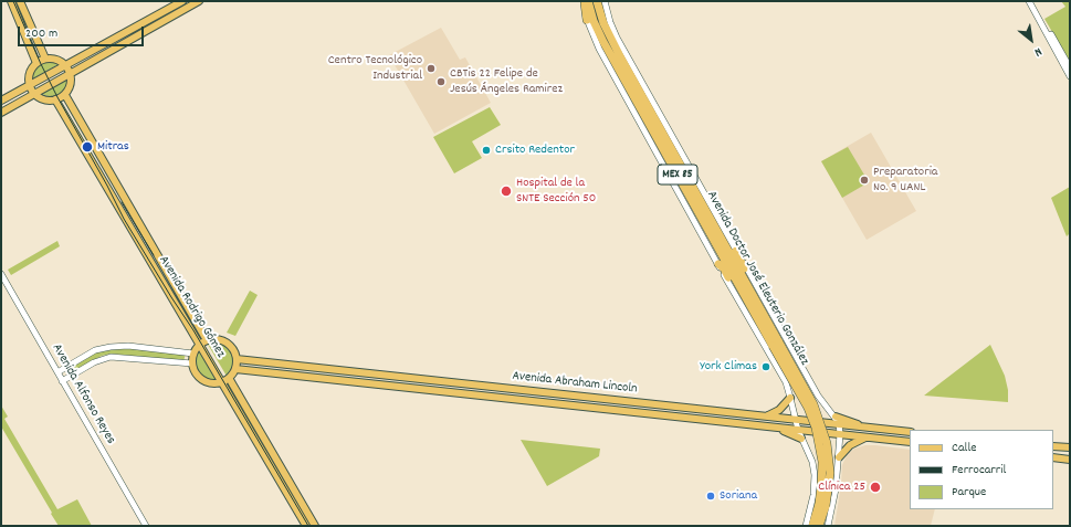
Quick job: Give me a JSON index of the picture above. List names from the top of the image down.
{
  "streets": {
    "highway": ["MEX 85", "Avenida Doctor José Eleuterio González"],
    "main road": ["Avenida Rodrigo Gómez", "Avenida Abraham Lincoln"],
    "street": ["Avenida Alfonso Reyes"]
  },
  "crossings": [
    ["MEX 85", "Avenida Doctor José Eleuterio González"]
  ],
  "places": [
    "Centro Tecnológico Industrial",
    "CBTis 22 Felipe de Jesús Ángeles Ramirez",
    "Mitras",
    "Crsito Redentor",
    "Preparatoria No. 9 UANL",
    "Hospital de la SNTE Sección 50",
    "York Climas",
    "Clínica 25",
    "Soriana"
  ],
  "legend": ["Calle", "Ferrocarril", "Parque"],
  "scale_bar": "200 m",
  "north": "bottom right"
}
